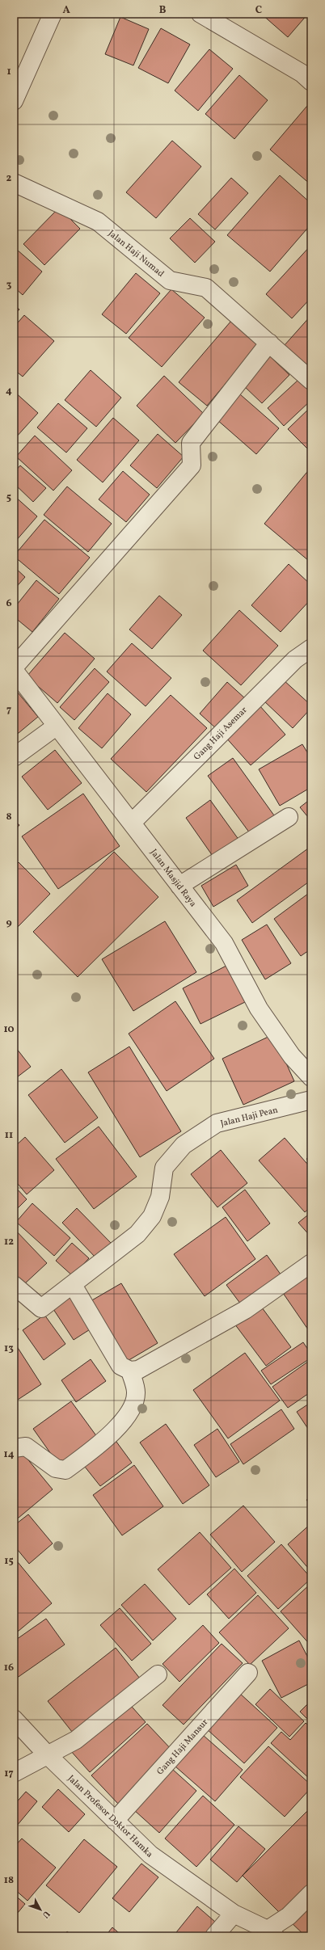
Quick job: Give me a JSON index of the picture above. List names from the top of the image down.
{
  "streets": {
    "street": [
      "Jalan Haji Numad",
      "Gang Haji Asemar",
      "Jalan Masjid Raya",
      "Jalan Haji Pean",
      "Gang Haji Mansur",
      "Jalan Profesor Doktor Hamka"
    ]
  },
  "crossings": [
    ["Gang Haji Asemar", "Jalan Masjid Raya"],
    ["Gang Haji Mansur", "Jalan Profesor Doktor Hamka"]
  ],
  "north": "bottom right",
  "grid": {
    "columns": ["A", "B", "C"],
    "rows": [
      "1",
      "2",
      "3",
      "4",
      "5",
      "6",
      "7",
      "8",
      "9",
      "10",
      "11",
      "12",
      "13",
      "14",
      "15",
      "16",
      "17",
      "18"
    ]
  }
}
